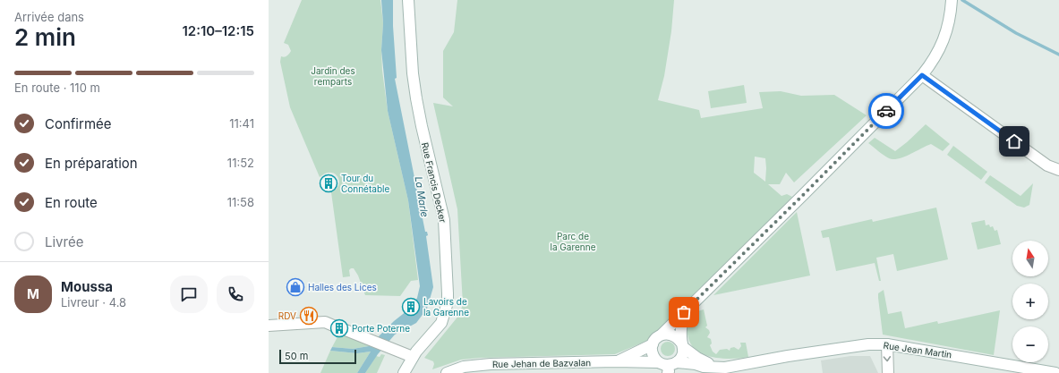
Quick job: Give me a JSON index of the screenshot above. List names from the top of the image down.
{
  "streets": {
    "street": ["Rue Francis Decker", "Rue Jean Martin", "Rue Jehan de Bazvalan"]
  },
  "crossings": [
    ["Rue Jean Martin", "Rue Jehan de Bazvalan"]
  ],
  "water": ["La Marle"],
  "parks": ["Jardin des remparts", "Parc de la Garenne"],
  "places": {
    "building": ["Tour du Connétable", "Lavoirs de la Garenne", "Porte Poterne"],
    "shop": ["Halles des Lices"],
    "restaurant": ["RDV"]
  },
  "scale_bar": "50 m",
  "north": "top",
  "page": {
    "heading": ["2 min", "Arrivée dans", "12:10–12:15"],
    "panel": ["Moussa", "Livreur · 4.8"],
    "bar": "En route · 110 m",
    "list": [
      ["Confirmée", "11:41"],
      ["En préparation", "11:52"],
      ["En route", "11:58"],
      "Livrée"
    ],
    "map_buttons": ["+", "−"],
    "round": "M",
    "scale": "50 m"
  }
}
